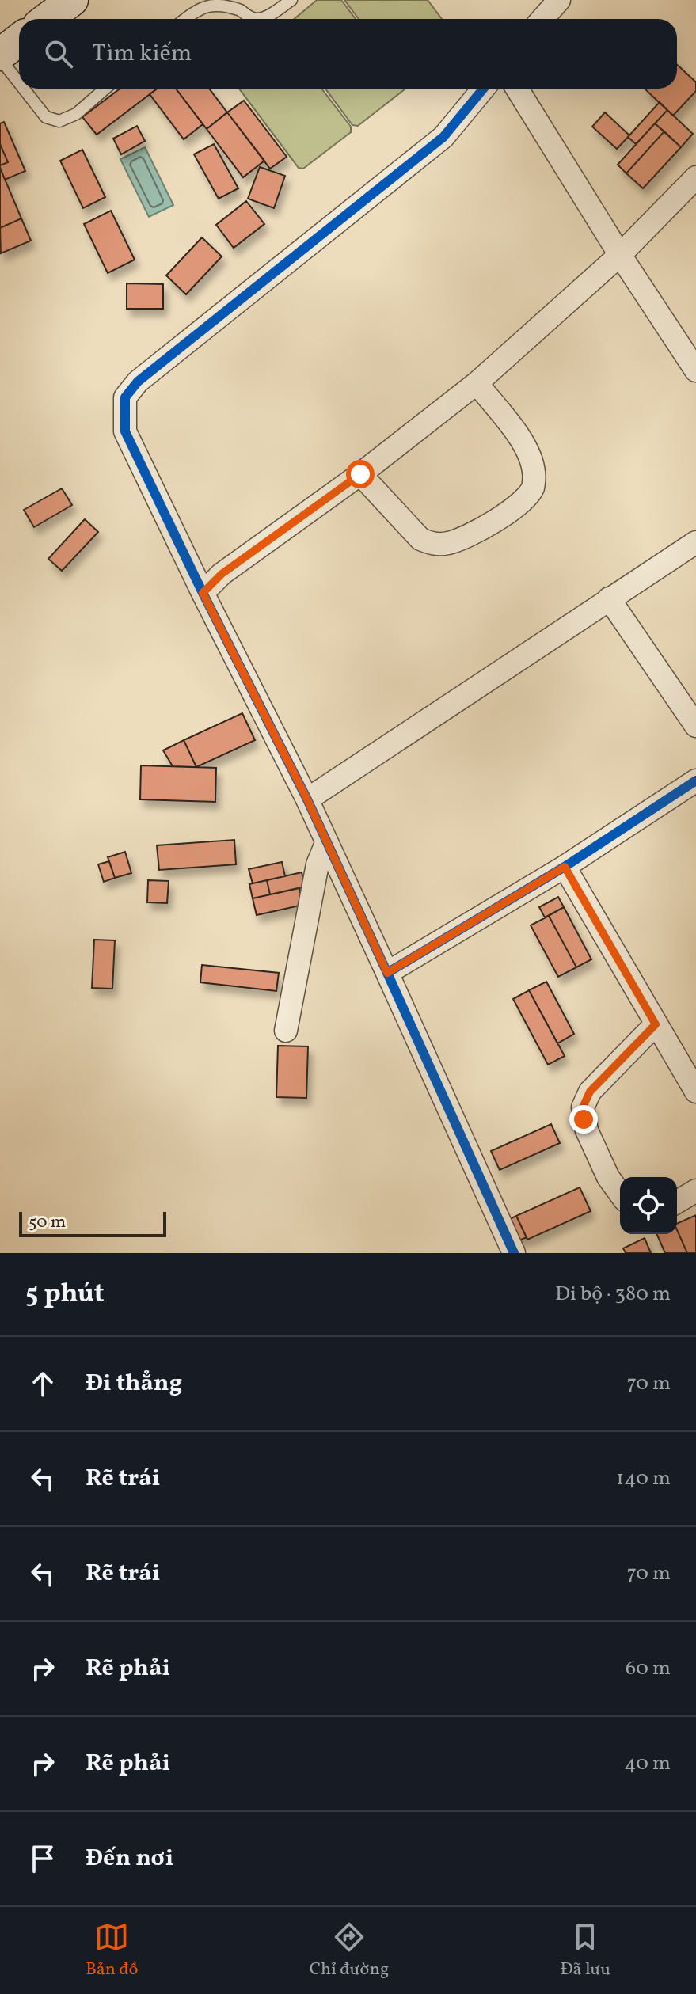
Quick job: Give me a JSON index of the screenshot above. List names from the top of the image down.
{
  "scale_bar": "50 m",
  "page": {
    "search": "Tìm kiếm",
    "scale": "50 m",
    "heading": ["5 phút", "Đi bộ · 380 m"],
    "list": [
      ["Đi thẳng", "70 m"],
      ["Rẽ trái", "140 m"],
      ["Rẽ trái", "70 m"],
      ["Rẽ phải", "60 m"],
      ["Rẽ phải", "40 m"],
      "Đến nơi"
    ],
    "nav": ["Bản đồ", "Chỉ đường", "Đã lưu"]
  }
}
